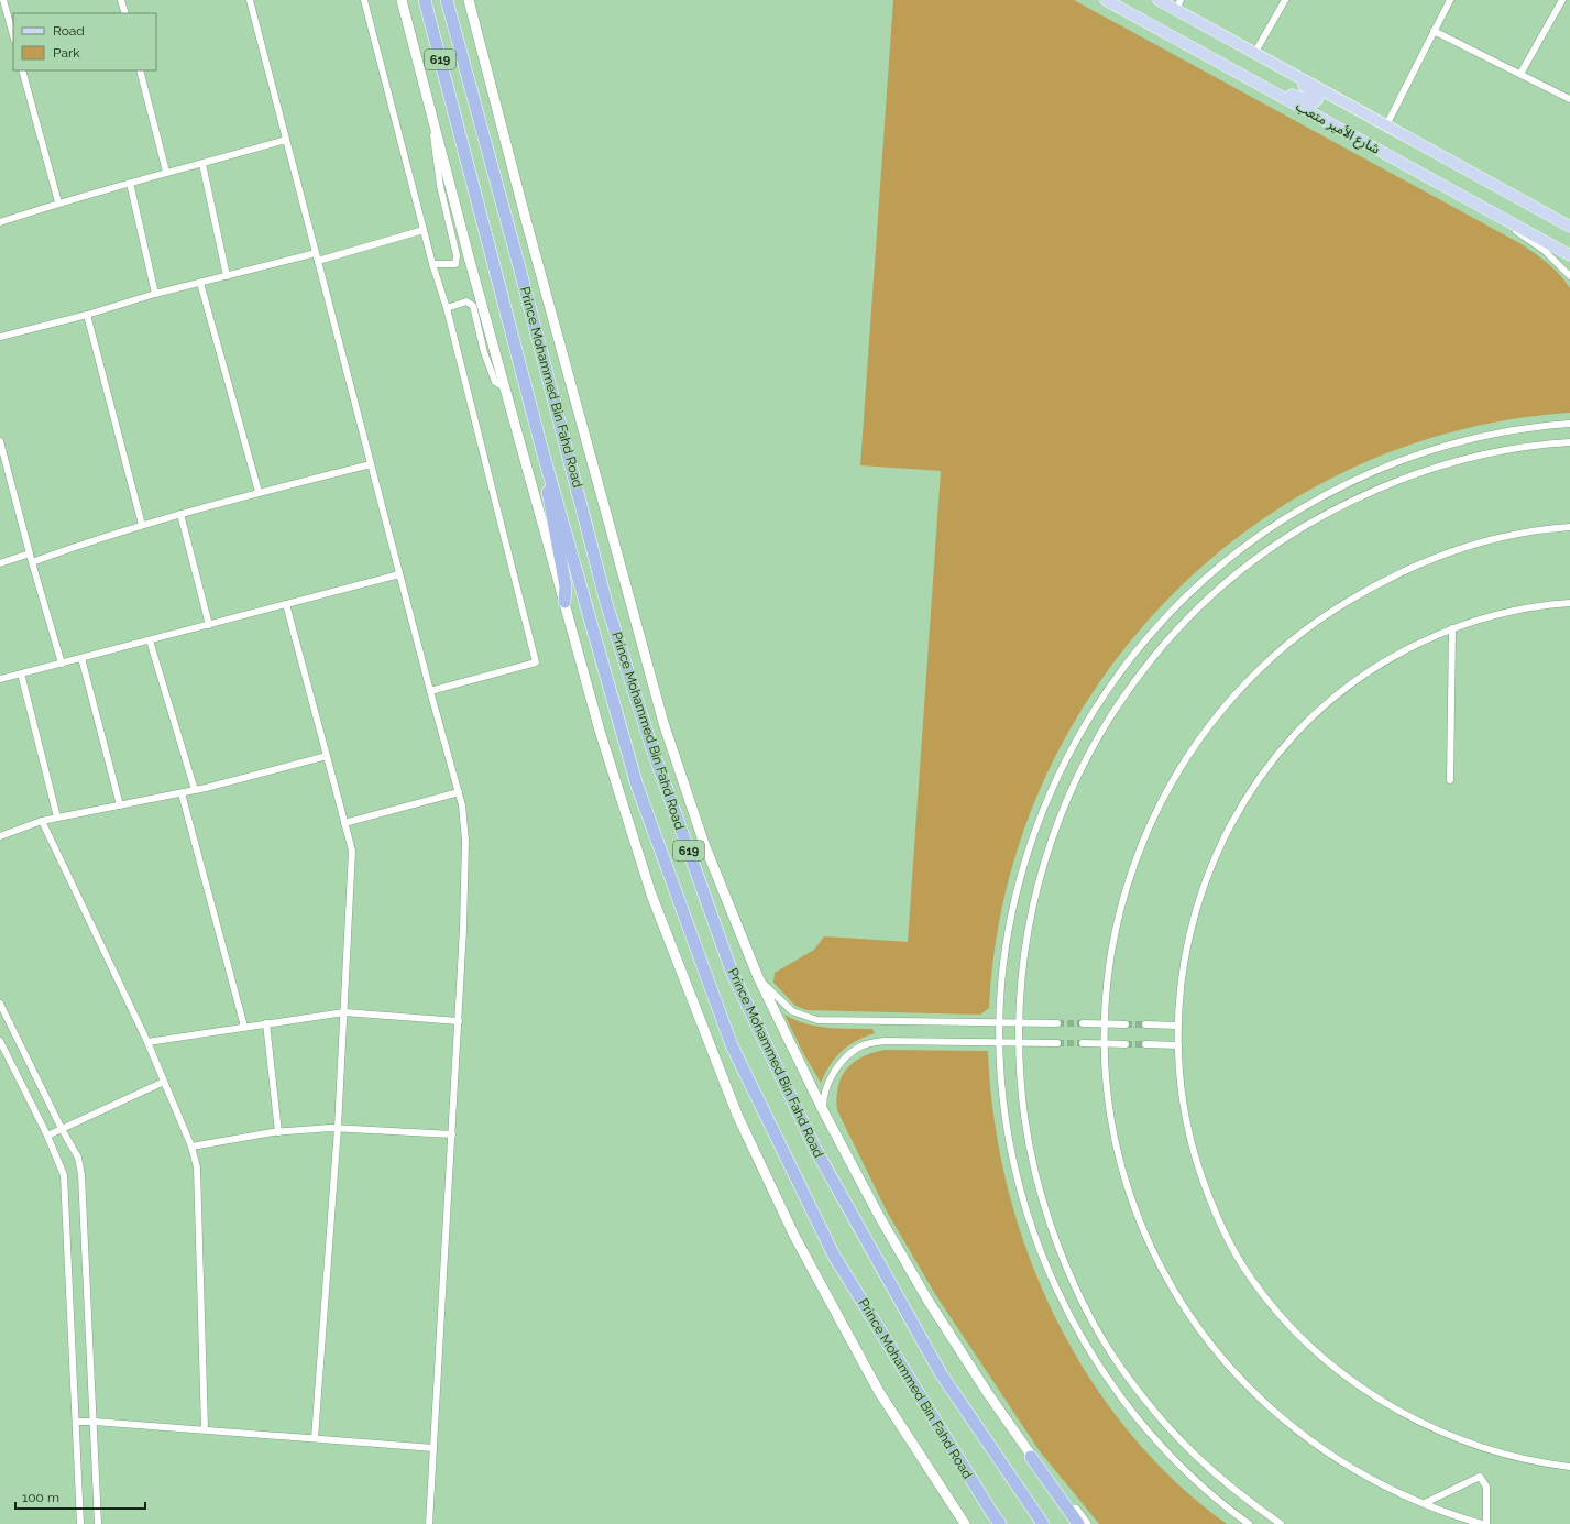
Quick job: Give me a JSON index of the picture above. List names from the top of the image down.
{
  "streets": {
    "highway": ["619", "Prince Mohammed Bin Fahd Road"],
    "main road": ["شارع الأمير متعب"]
  },
  "legend": ["Road", "Park"],
  "scale_bar": "100 m"
}
